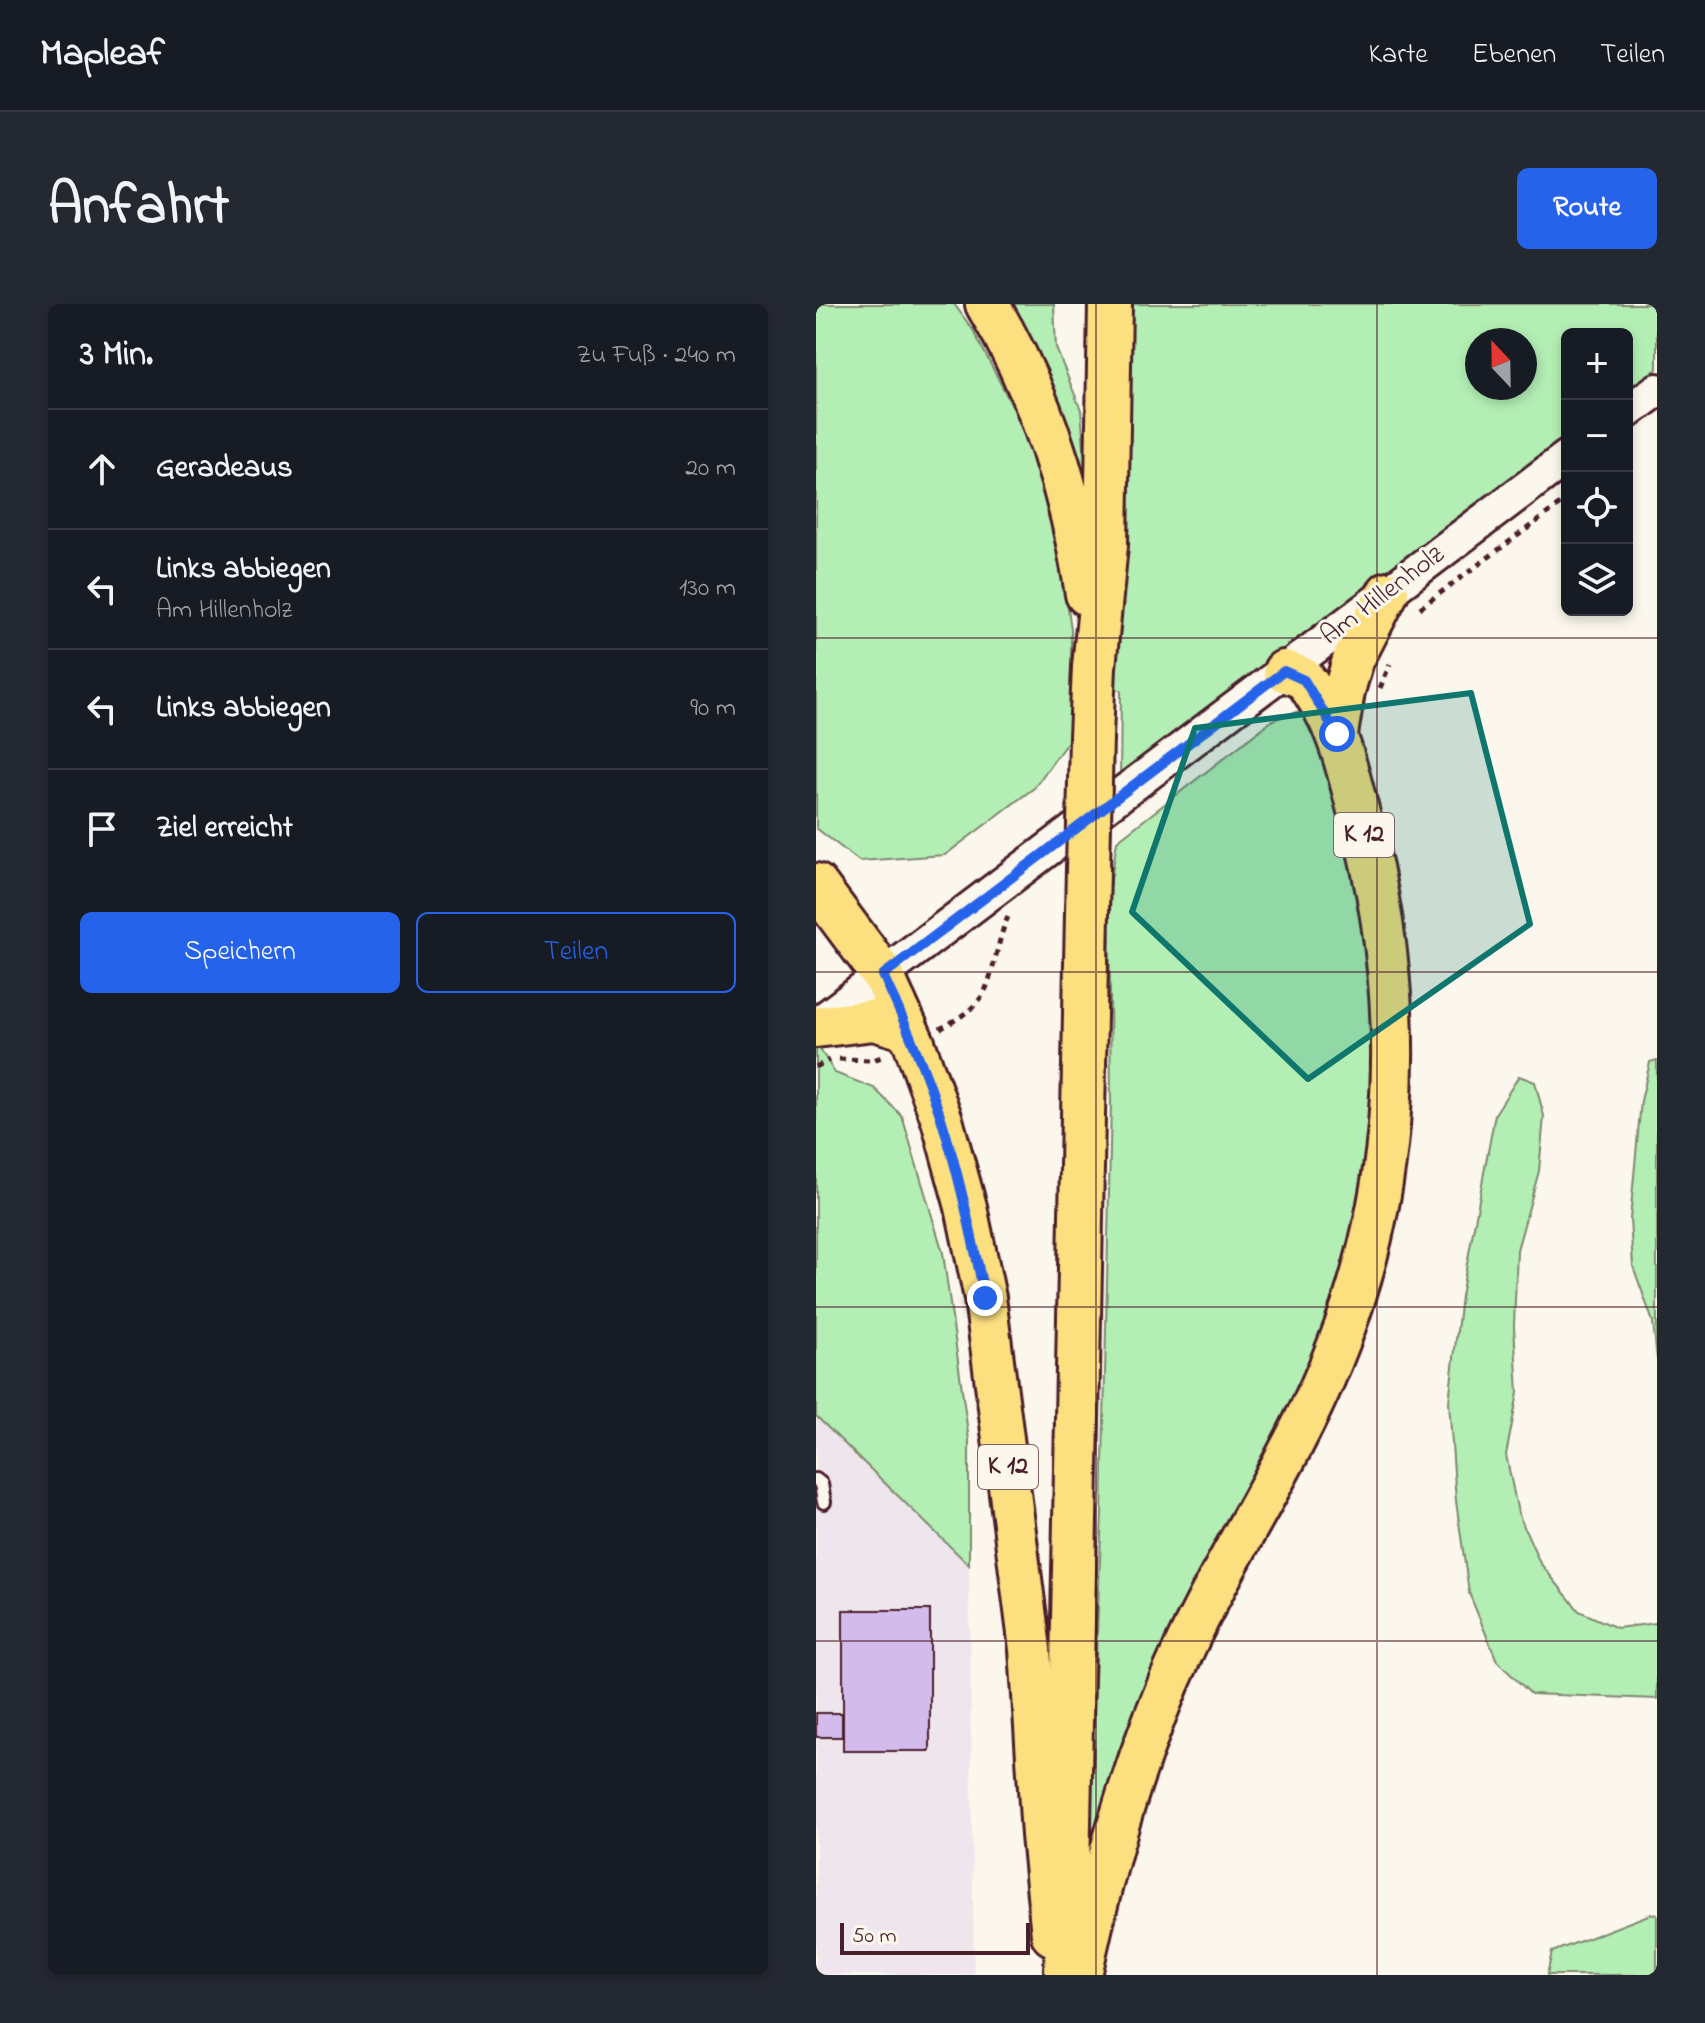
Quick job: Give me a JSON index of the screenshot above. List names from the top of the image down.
{
  "streets": {
    "main road": ["K 12"],
    "street": ["Am Hillenholz"]
  },
  "crossings": [
    ["Am Hillenholz", "K 12"]
  ],
  "scale_bar": "50 m",
  "north": "top",
  "page": {
    "header": "Mapleaf",
    "nav": ["Karte", "Ebenen", "Teilen"],
    "title": "Anfahrt",
    "buttons": [
      "Route",
      ["Speichern", "Teilen"]
    ],
    "heading": ["3 Min.", "Zu Fuß · 240 m"],
    "map_buttons": ["+", "−"],
    "list": [
      ["Geradeaus", "20 m"],
      ["Links abbiegen", "Am Hillenholz", "130 m"],
      ["Links abbiegen", "90 m"],
      "Ziel erreicht"
    ],
    "scale": "50 m"
  }
}
